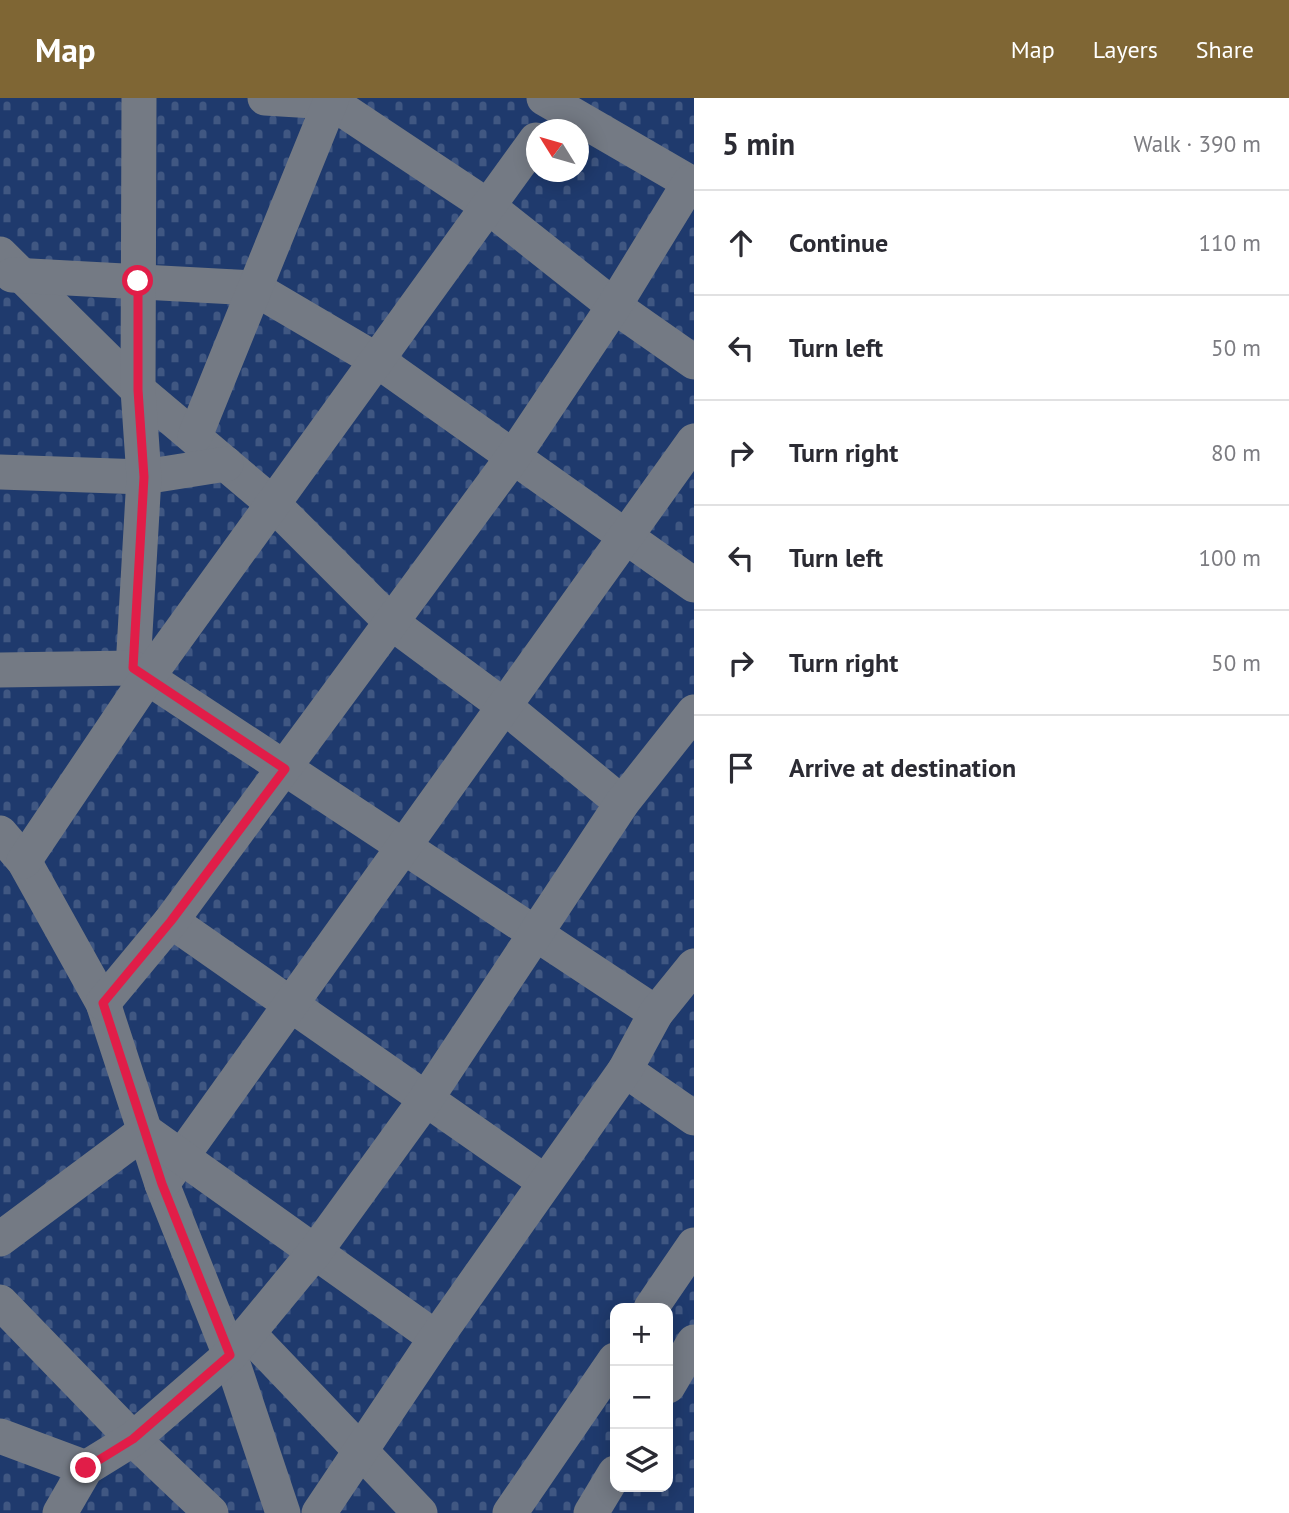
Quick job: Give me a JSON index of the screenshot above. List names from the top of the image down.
{
  "north": "top left",
  "page": {
    "header": "Map",
    "nav": ["Map", "Layers", "Share"],
    "heading": ["5 min", "Walk · 390 m"],
    "list": [
      ["Continue", "110 m"],
      ["Turn left", "50 m"],
      ["Turn right", "80 m"],
      ["Turn left", "100 m"],
      ["Turn right", "50 m"],
      "Arrive at destination"
    ],
    "map_buttons": ["+", "−"]
  }
}
